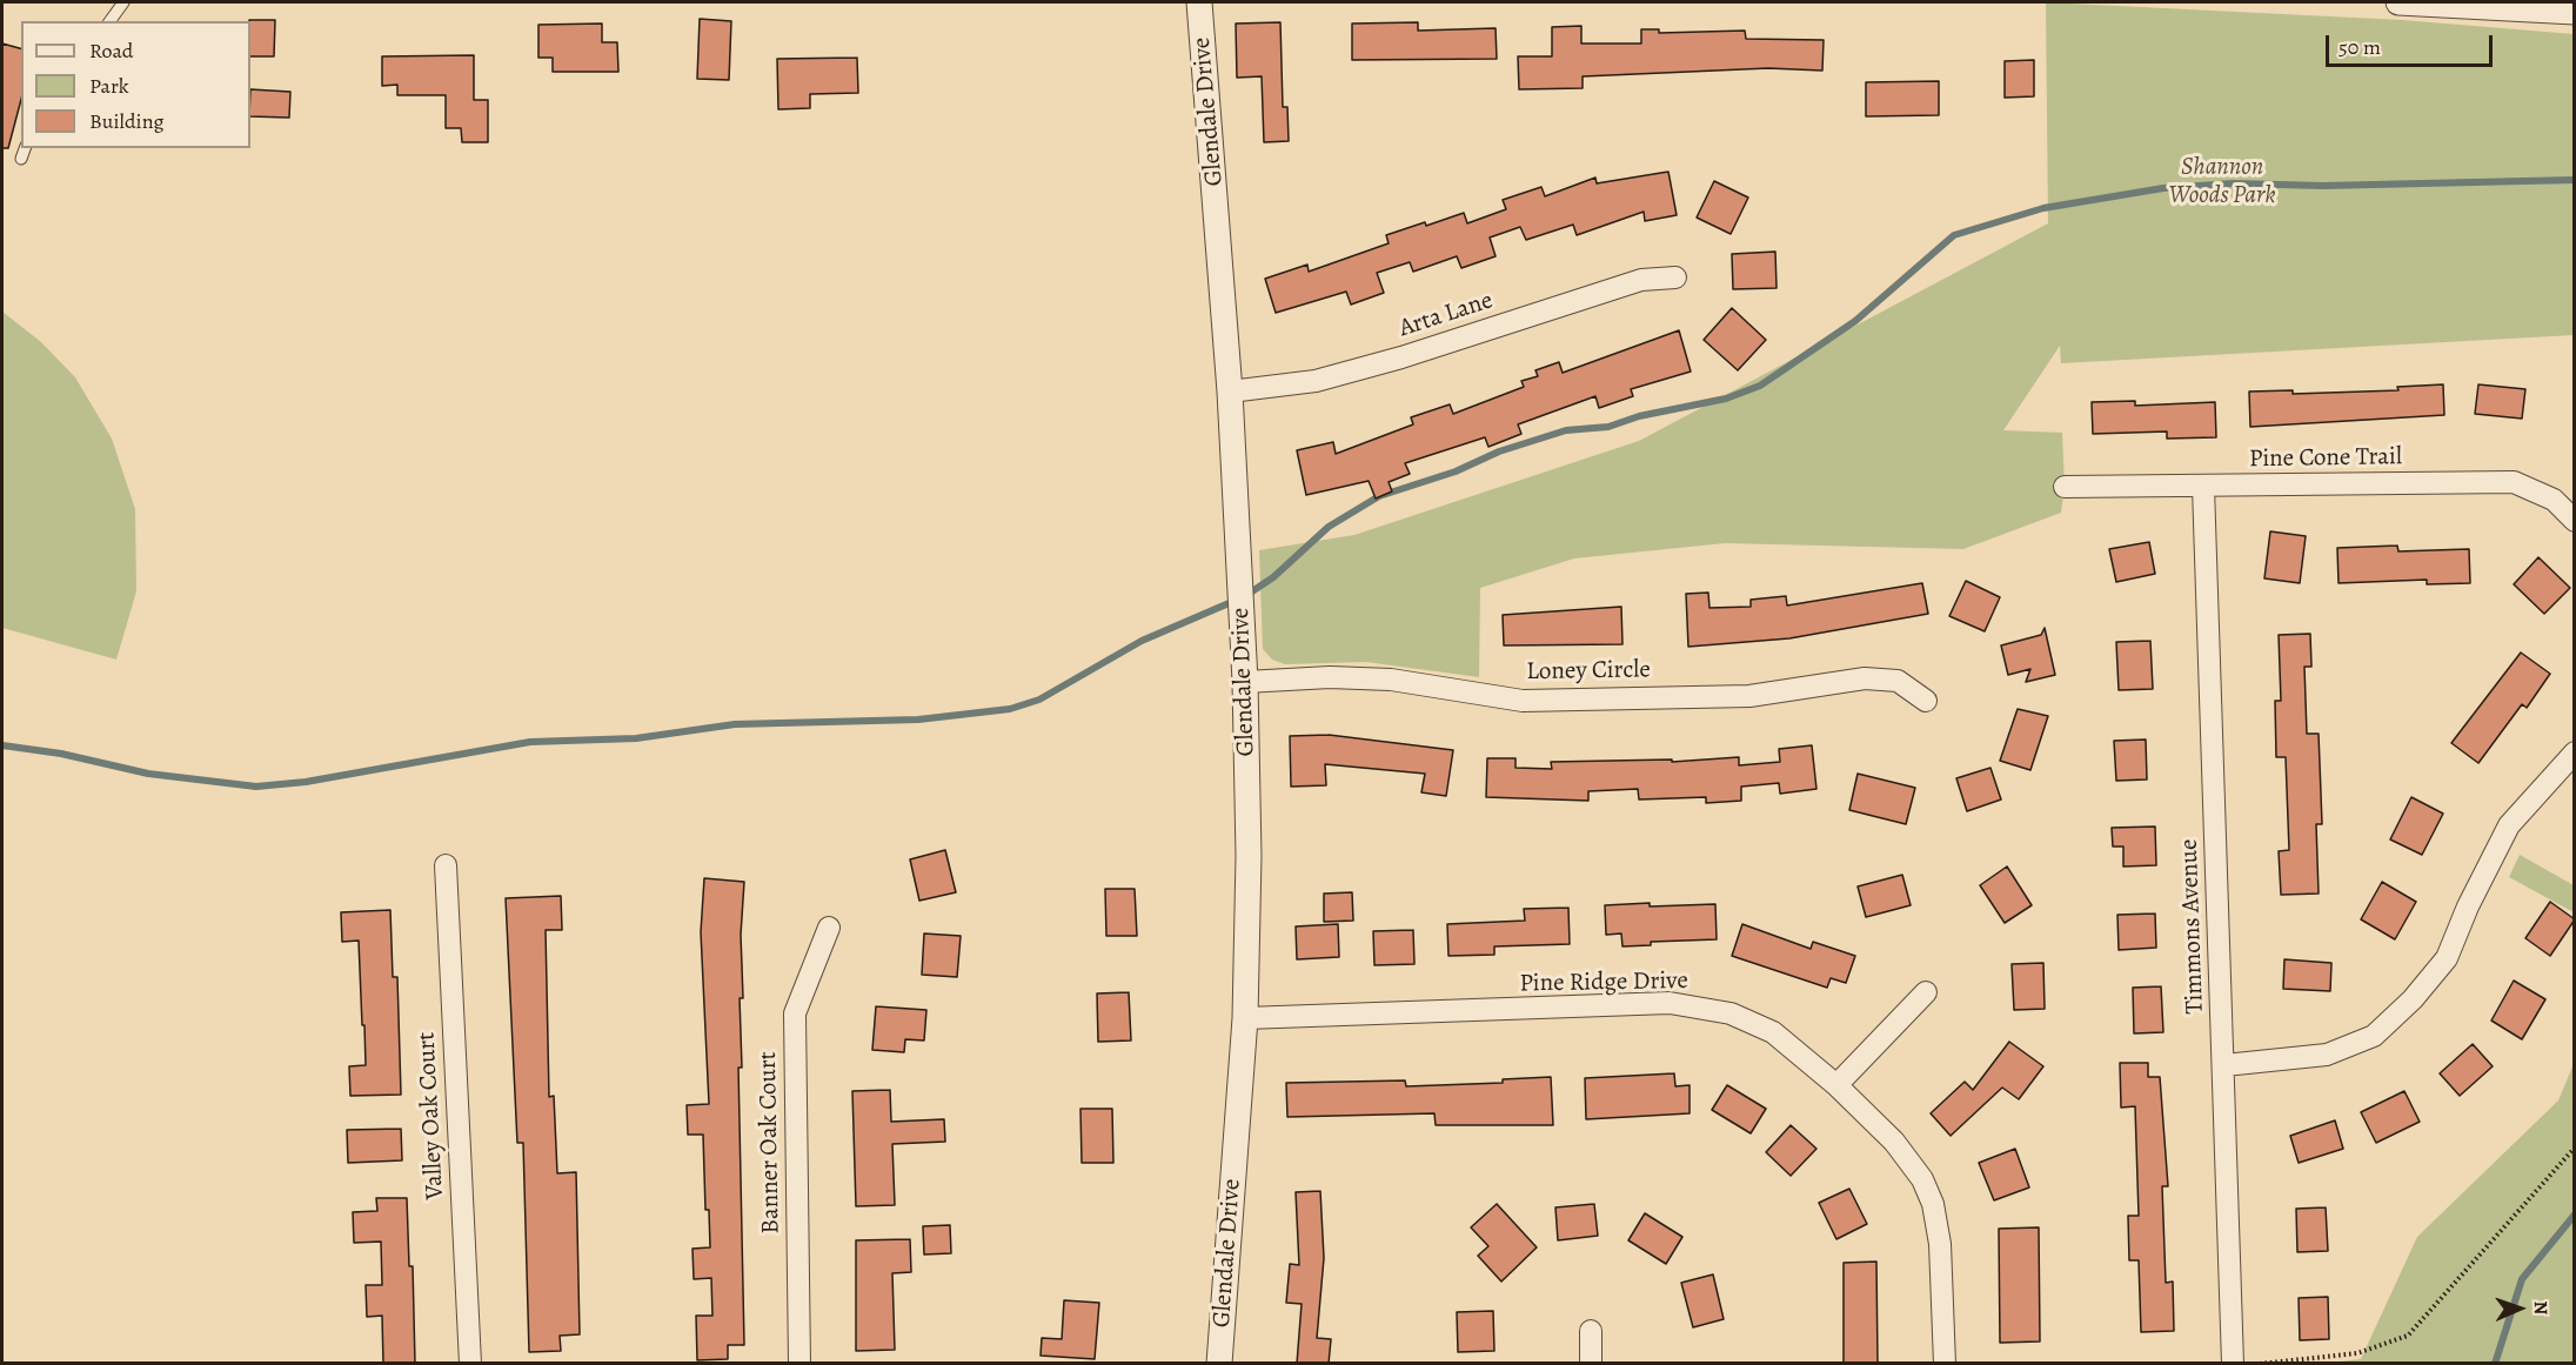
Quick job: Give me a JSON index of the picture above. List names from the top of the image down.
{
  "streets": {
    "street": [
      "Glendale Drive",
      "Arta Lane",
      "Pine Cone Trail",
      "Loney Circle",
      "Timmons Avenue",
      "Pine Ridge Drive",
      "Valley Oak Court",
      "Banner Oak Court"
    ]
  },
  "crossings": [
    ["Glendale Drive", "Arta Lane"],
    ["Glendale Drive", "Loney Circle"],
    ["Glendale Drive", "Pine Ridge Drive"],
    ["Pine Cone Trail", "Timmons Avenue"]
  ],
  "parks": ["Shannon Woods Park"],
  "legend": ["Road", "Park", "Building"],
  "scale_bar": "50 m",
  "north": "right"
}
